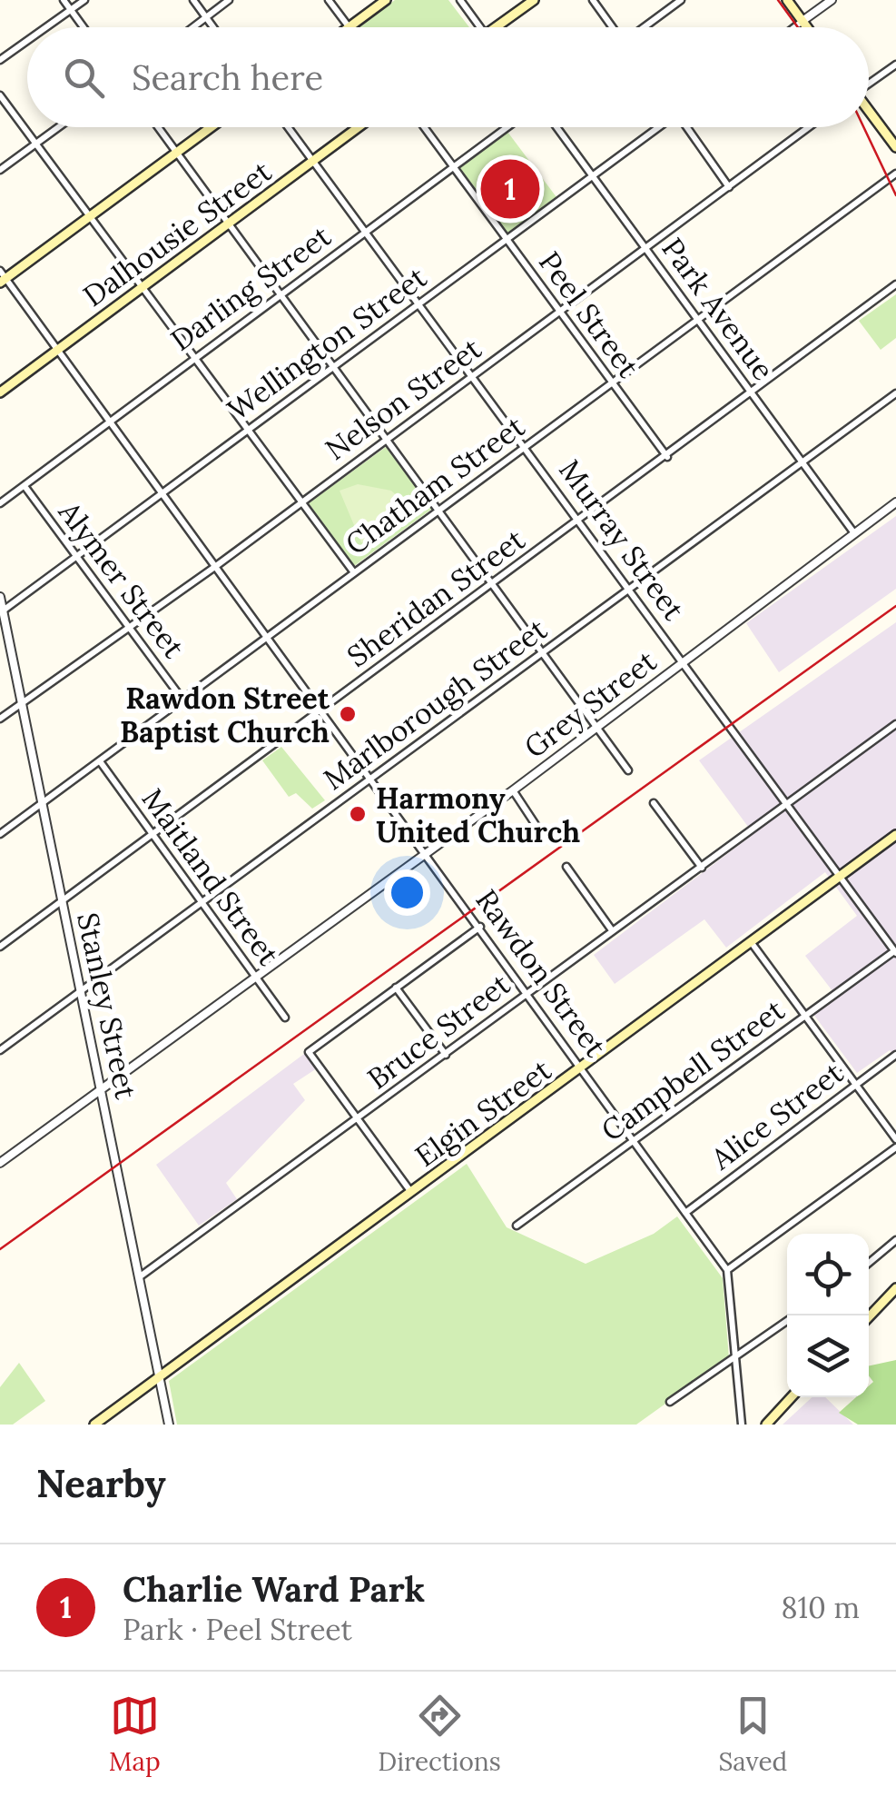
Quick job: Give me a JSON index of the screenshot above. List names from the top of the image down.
{
  "streets": {
    "main road": ["Dalhousie Street", "Elgin Street"],
    "street": [
      "Darling Street",
      "Park Avenue",
      "Peel Street",
      "Wellington Street",
      "Nelson Street",
      "Chatham Street",
      "Murray Street",
      "Alymer Street",
      "Sheridan Street",
      "Marlborough Street",
      "Grey Street",
      "Maitland Street",
      "Rawdon Street",
      "Stanley Street",
      "Bruce Street",
      "Campbell Street",
      "Alice Street"
    ]
  },
  "crossings": [
    ["Dalhousie Street", "Murray Street"],
    ["Dalhousie Street", "Rawdon Street"],
    ["Darling Street", "Peel Street"],
    ["Darling Street", "Murray Street"],
    ["Darling Street", "Alymer Street"],
    ["Darling Street", "Rawdon Street"],
    ["Park Avenue", "Wellington Street"],
    ["Park Avenue", "Nelson Street"],
    ["Park Avenue", "Chatham Street"],
    ["Park Avenue", "Sheridan Street"],
    ["Park Avenue", "Marlborough Street"],
    ["Park Avenue", "Grey Street"],
    ["Peel Street", "Wellington Street"],
    ["Peel Street", "Nelson Street"],
    ["Peel Street", "Chatham Street"],
    ["Peel Street", "Sheridan Street"],
    ["Wellington Street", "Murray Street"],
    ["Wellington Street", "Alymer Street"],
    ["Wellington Street", "Rawdon Street"],
    ["Wellington Street", "Stanley Street"],
    ["Nelson Street", "Murray Street"],
    ["Nelson Street", "Alymer Street"],
    ["Nelson Street", "Rawdon Street"],
    ["Nelson Street", "Stanley Street"],
    ["Chatham Street", "Murray Street"],
    ["Chatham Street", "Alymer Street"],
    ["Chatham Street", "Maitland Street"],
    ["Chatham Street", "Rawdon Street"],
    ["Chatham Street", "Stanley Street"],
    ["Murray Street", "Sheridan Street"],
    ["Murray Street", "Marlborough Street"],
    ["Murray Street", "Grey Street"],
    ["Murray Street", "Bruce Street"],
    ["Murray Street", "Campbell Street"],
    ["Murray Street", "Elgin Street"],
    ["Sheridan Street", "Maitland Street"],
    ["Sheridan Street", "Rawdon Street"],
    ["Sheridan Street", "Stanley Street"],
    ["Marlborough Street", "Maitland Street"],
    ["Marlborough Street", "Rawdon Street"],
    ["Marlborough Street", "Stanley Street"],
    ["Grey Street", "Maitland Street"],
    ["Grey Street", "Rawdon Street"],
    ["Grey Street", "Stanley Street"],
    ["Rawdon Street", "Bruce Street"],
    ["Rawdon Street", "Campbell Street"],
    ["Rawdon Street", "Elgin Street"],
    ["Rawdon Street", "Alice Street"],
    ["Stanley Street", "Bruce Street"],
    ["Stanley Street", "Elgin Street"]
  ],
  "places": ["Rawdon Street Baptist Church", "Harmony United Church"],
  "page": {
    "search": "Search here",
    "pins": "1",
    "heading": "Nearby",
    "list": [
      {
        "mark": "1",
        "name": "Charlie Ward Park",
        "note": "Park · Peel Street",
        "value": "810 m"
      }
    ],
    "nav": ["Map", "Directions", "Saved"]
  }
}
